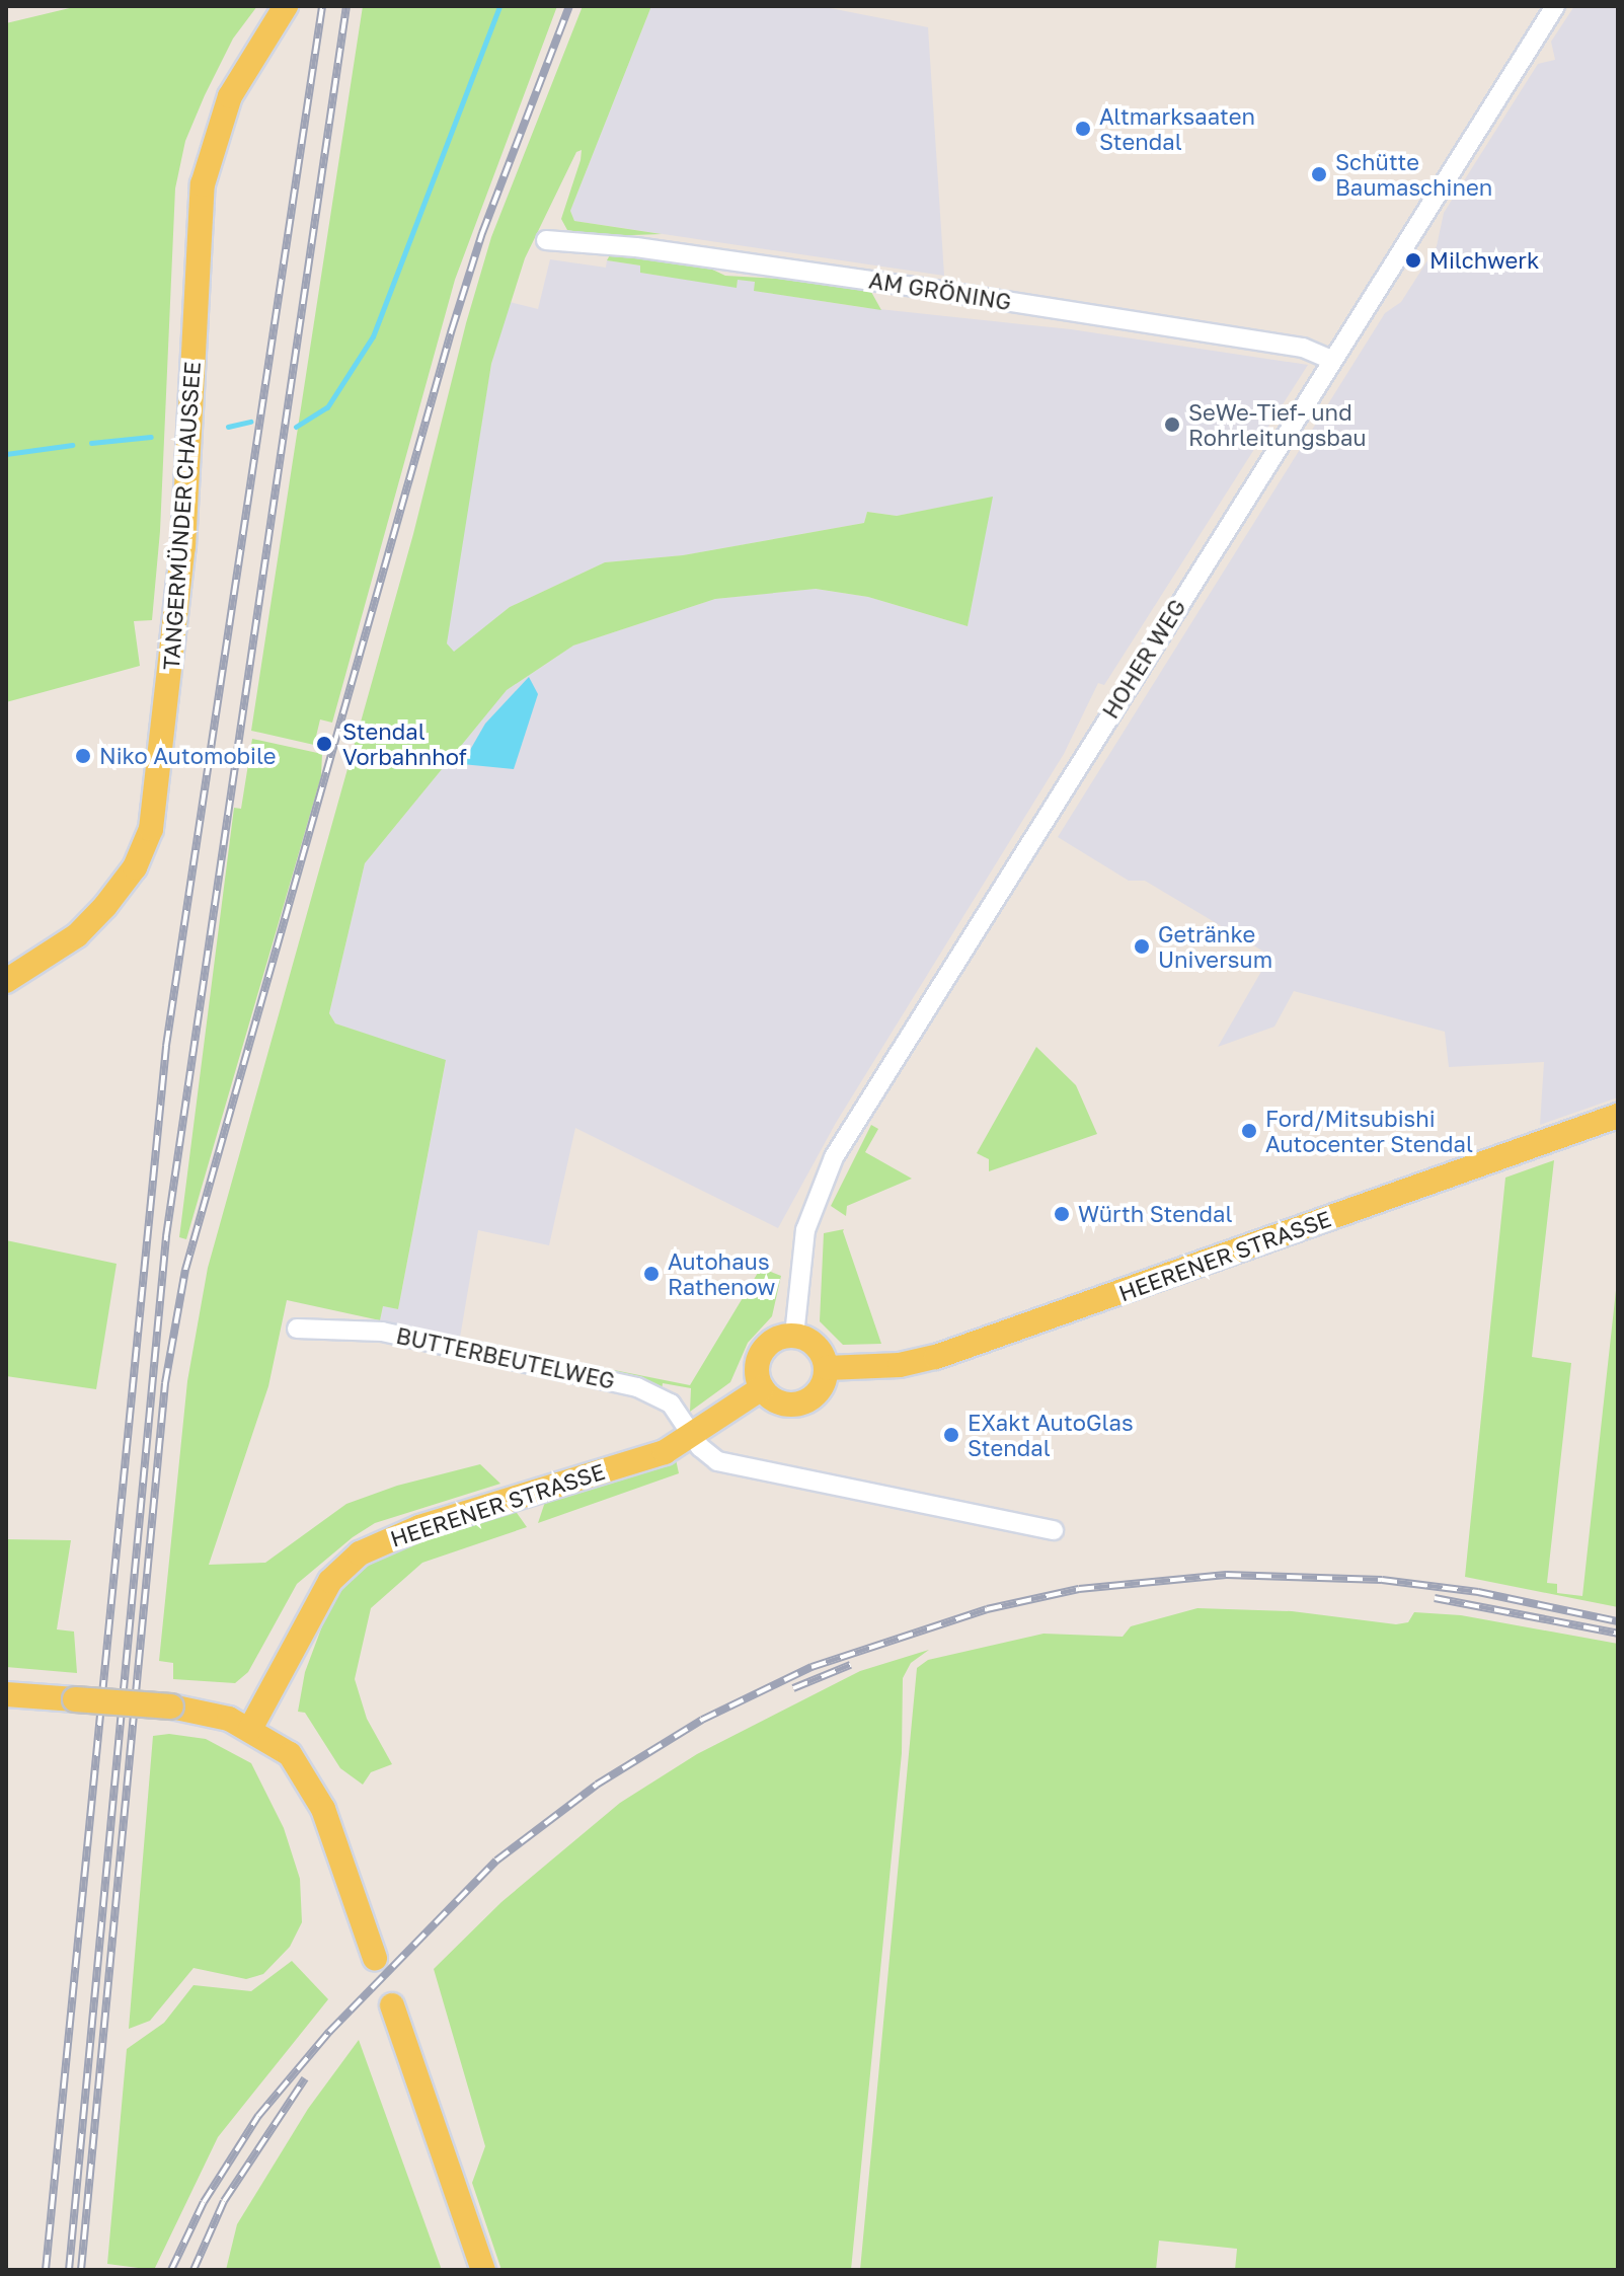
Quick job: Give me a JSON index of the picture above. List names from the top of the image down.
{
  "streets": {
    "main road": ["TANGERMÜNDER CHAUSSEE", "HEERENER STRASSE"],
    "street": ["AM GRÖNING", "HOHER WEG", "BUTTERBEUTELWEG"]
  },
  "crossings": [
    ["AM GRÖNING", "HOHER WEG"],
    ["HOHER WEG", "HEERENER STRASSE"],
    ["HEERENER STRASSE", "BUTTERBEUTELWEG"]
  ],
  "places": [
    "Altmarksaaten Stendal",
    "Schütte Baumaschinen",
    "Milchwerk",
    "SeWe-Tief- und Rohrleitungsbau",
    "Stendal Vorbahnhof",
    "Niko Automobile",
    "Getränke Universum",
    "Ford/Mitsubishi Autocenter Stendal",
    "Würth Stendal",
    "Autohaus Rathenow",
    "EXakt AutoGlas Stendal"
  ]
}
